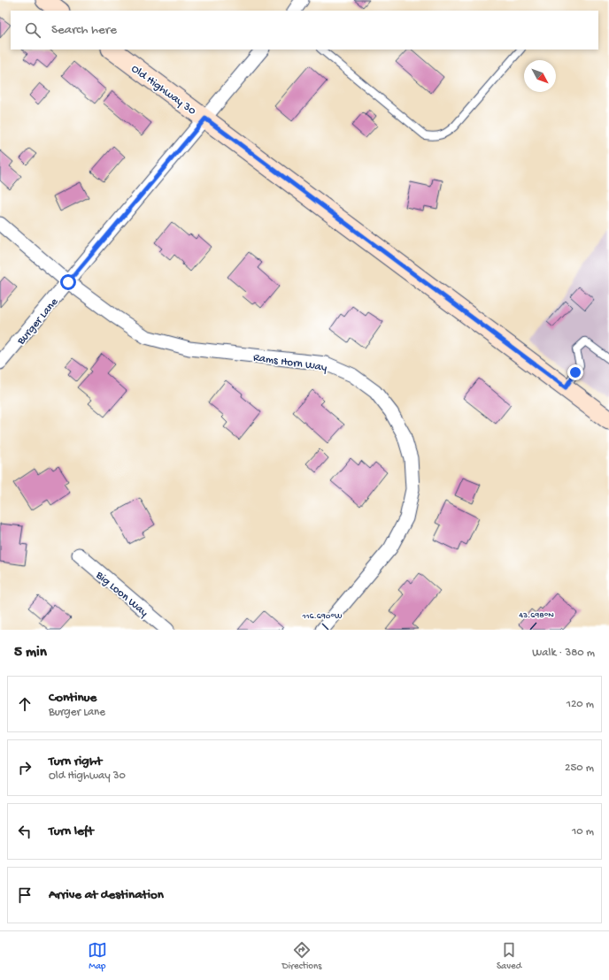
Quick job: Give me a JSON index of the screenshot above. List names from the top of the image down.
{
  "streets": {
    "street": [
      "Old Highway 30",
      "Burger Lane",
      "Rams Horn Way",
      "Big Loon Way"
    ]
  },
  "crossings": [
    ["Old Highway 30", "Burger Lane"],
    ["Burger Lane", "Rams Horn Way"]
  ],
  "north": "bottom right",
  "page": {
    "search": "Search here",
    "heading": ["5 min", "Walk · 380 m"],
    "list": [
      ["Continue", "Burger Lane", "120 m"],
      ["Turn right", "Old Highway 30", "250 m"],
      ["Turn left", "10 m"],
      "Arrive at destination"
    ],
    "nav": ["Map", "Directions", "Saved"]
  },
  "coordinates": ["43.698°N", "116.690°W"]
}
